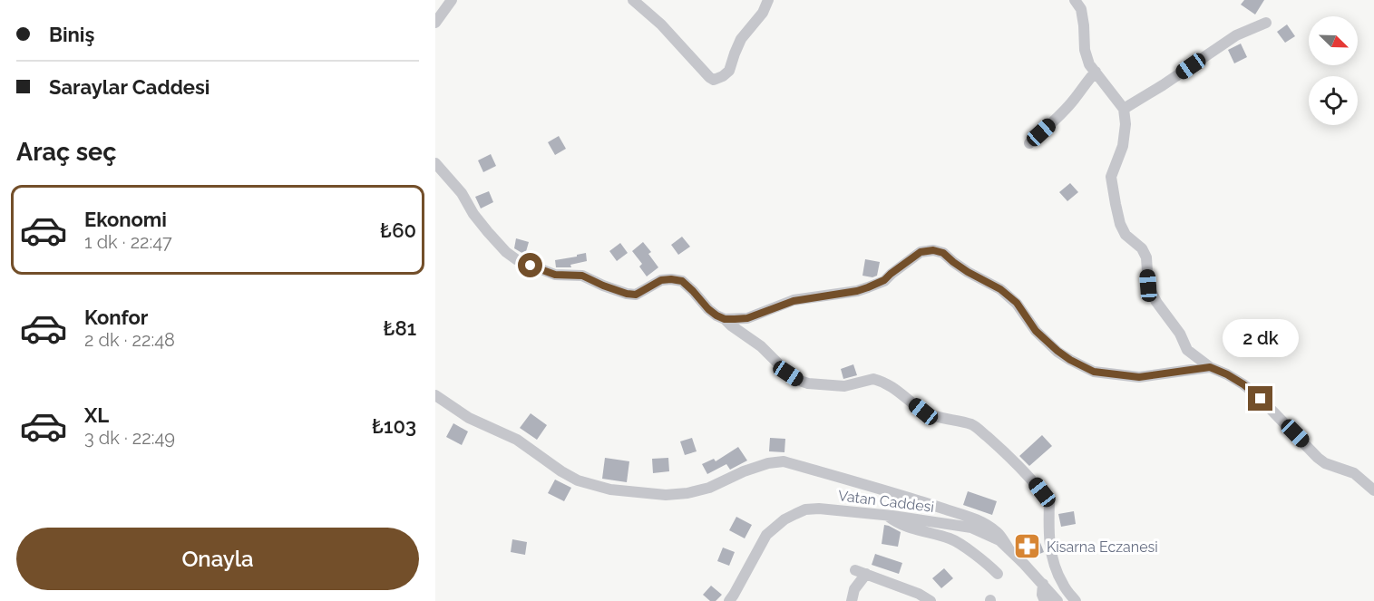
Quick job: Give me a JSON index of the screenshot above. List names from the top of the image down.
{
  "streets": {
    "street": ["Vatan Caddesi"]
  },
  "places": {
    "pharmacy": ["Kisarna Eczanesi"]
  },
  "north": "bottom right",
  "page": {
    "banner": ["Biniş", "Saraylar Caddesi"],
    "heading": "Araç seç",
    "list": [
      {
        "name": "Ekonomi",
        "note": "1 dk · 22:47",
        "value": "₺60"
      },
      {
        "name": "Konfor",
        "note": "2 dk · 22:48",
        "value": "₺81"
      },
      {
        "name": "XL",
        "note": "3 dk · 22:49",
        "value": "₺103"
      }
    ],
    "bubble": "2 dk",
    "buttons": "Onayla"
  }
}
